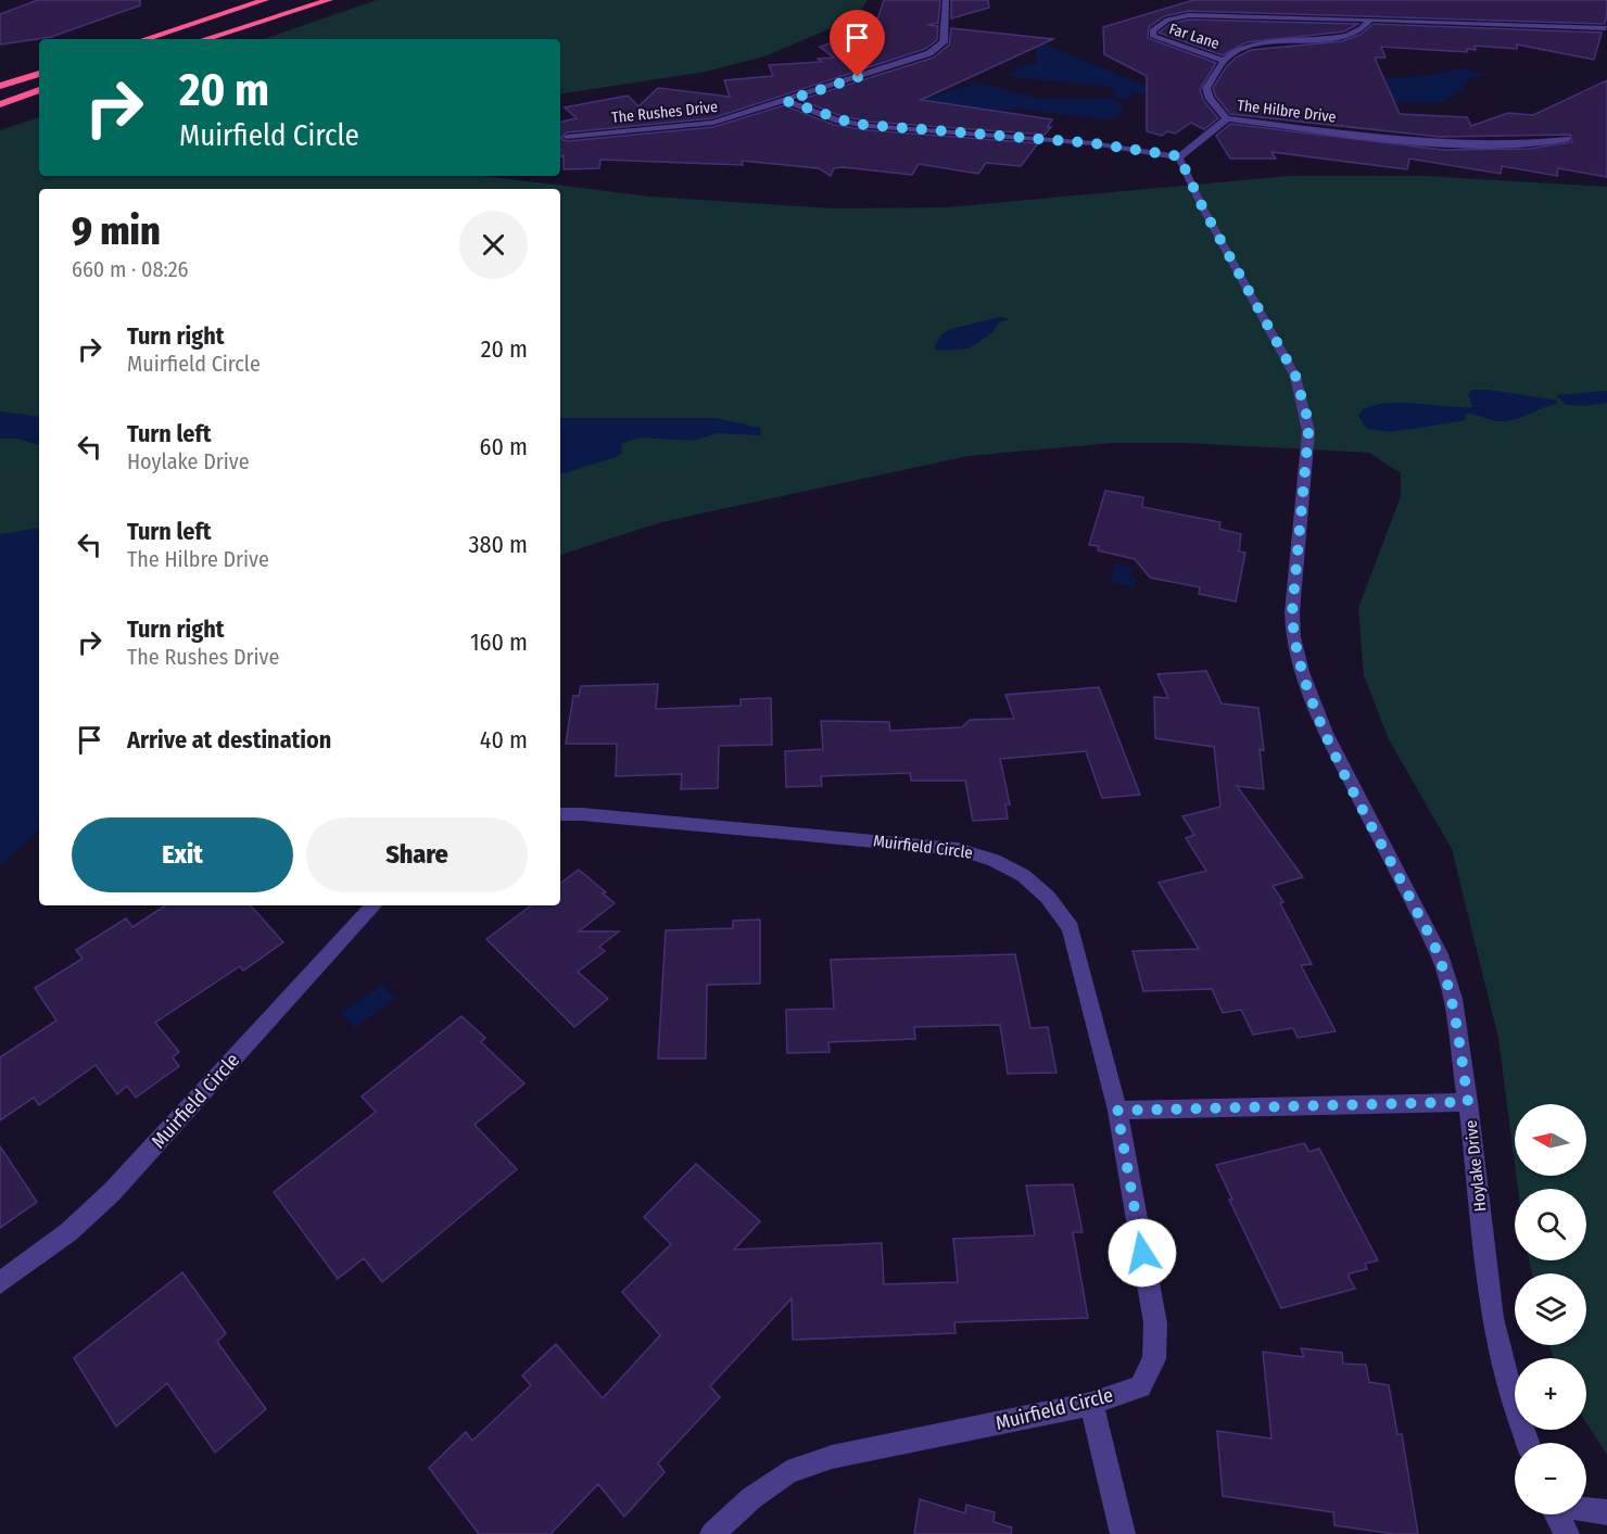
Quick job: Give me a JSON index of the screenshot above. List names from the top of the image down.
{
  "streets": {
    "street": [
      "Far Lane",
      "The Hilbre Drive",
      "The Rushes Drive",
      "Muirfield Circle",
      "Hoylake Drive"
    ]
  },
  "crossings": [
    ["Far Lane", "The Hilbre Drive"],
    ["The Hilbre Drive", "Hoylake Drive"]
  ],
  "north": "left",
  "page": {
    "turn": ["20 m", "Muirfield Circle"],
    "heading": ["9 min", "660 m · 08:26"],
    "list": [
      {
        "name": "Turn right",
        "note": "Muirfield Circle",
        "value": "20 m"
      },
      {
        "name": "Turn left",
        "note": "Hoylake Drive",
        "value": "60 m"
      },
      {
        "name": "Turn left",
        "note": "The Hilbre Drive",
        "value": "380 m"
      },
      {
        "name": "Turn right",
        "note": "The Rushes Drive",
        "value": "160 m"
      },
      {
        "name": "Arrive at destination",
        "value": "40 m"
      }
    ],
    "buttons": ["Exit", "Share"],
    "map_buttons": ["+", "−"]
  }
}
